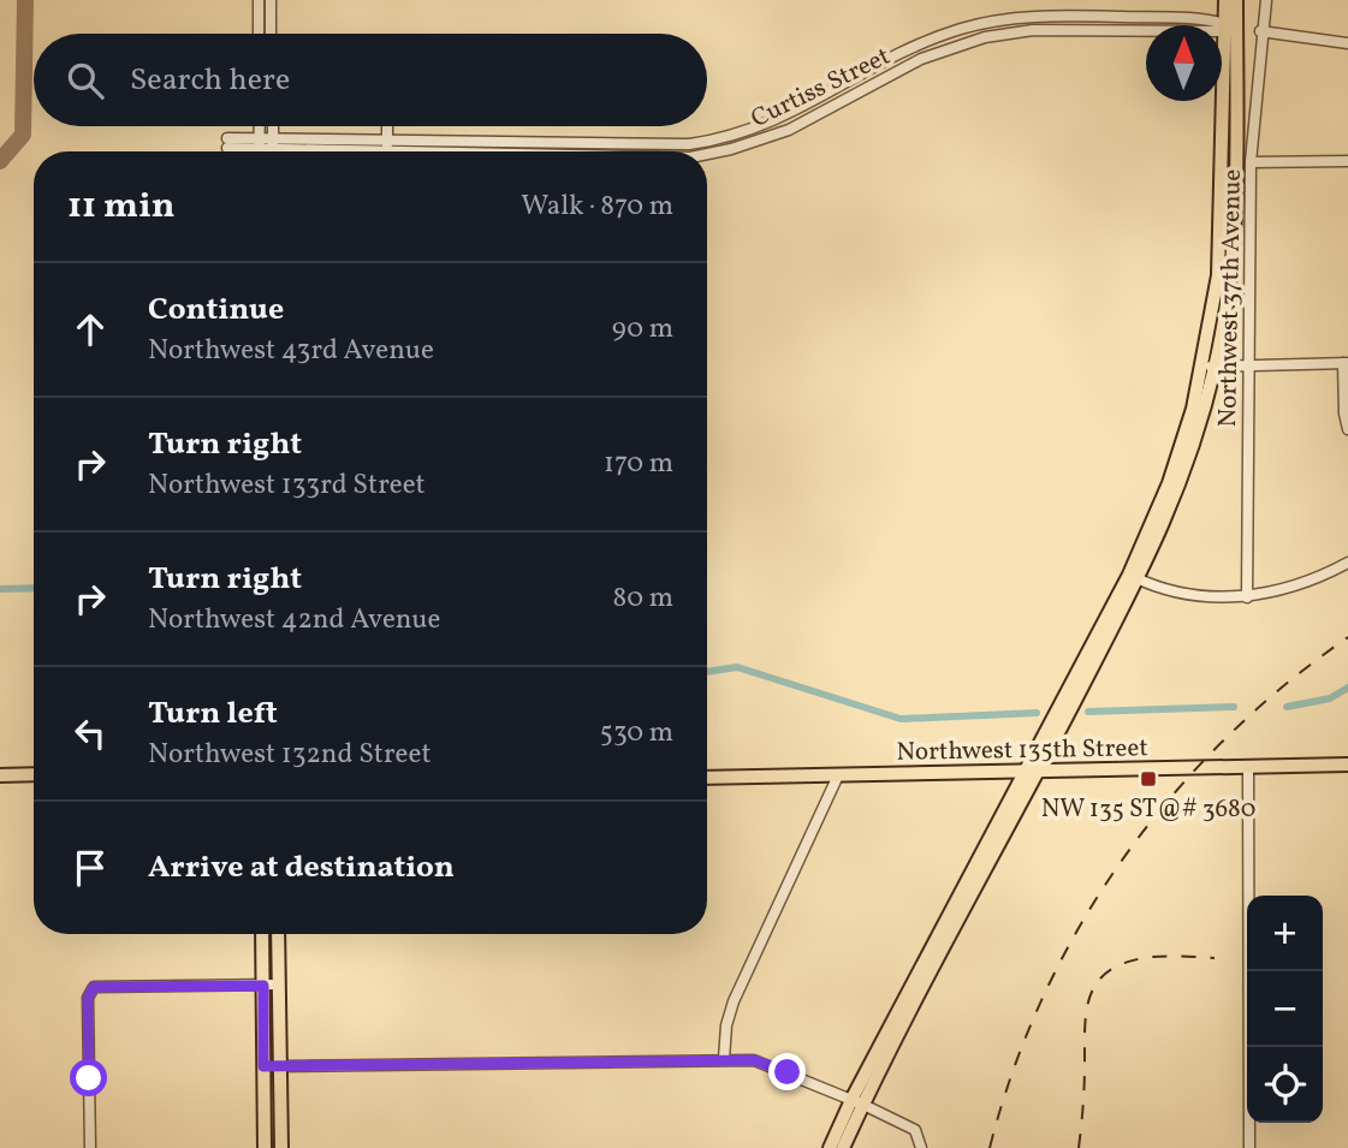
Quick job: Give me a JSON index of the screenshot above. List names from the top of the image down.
{
  "streets": {
    "main road": ["Northwest 135th Street"],
    "street": ["Curtiss Street", "Northwest 37th Avenue"]
  },
  "places": {
    "transit": ["NW 135 ST@# 3680"]
  },
  "north": "top",
  "page": {
    "search": "Search here",
    "heading": ["11 min", "Walk · 870 m"],
    "list": [
      ["Continue", "Northwest 43rd Avenue", "90 m"],
      ["Turn right", "Northwest 133rd Street", "170 m"],
      ["Turn right", "Northwest 42nd Avenue", "80 m"],
      ["Turn left", "Northwest 132nd Street", "530 m"],
      "Arrive at destination"
    ],
    "map_buttons": ["+", "−"]
  }
}
